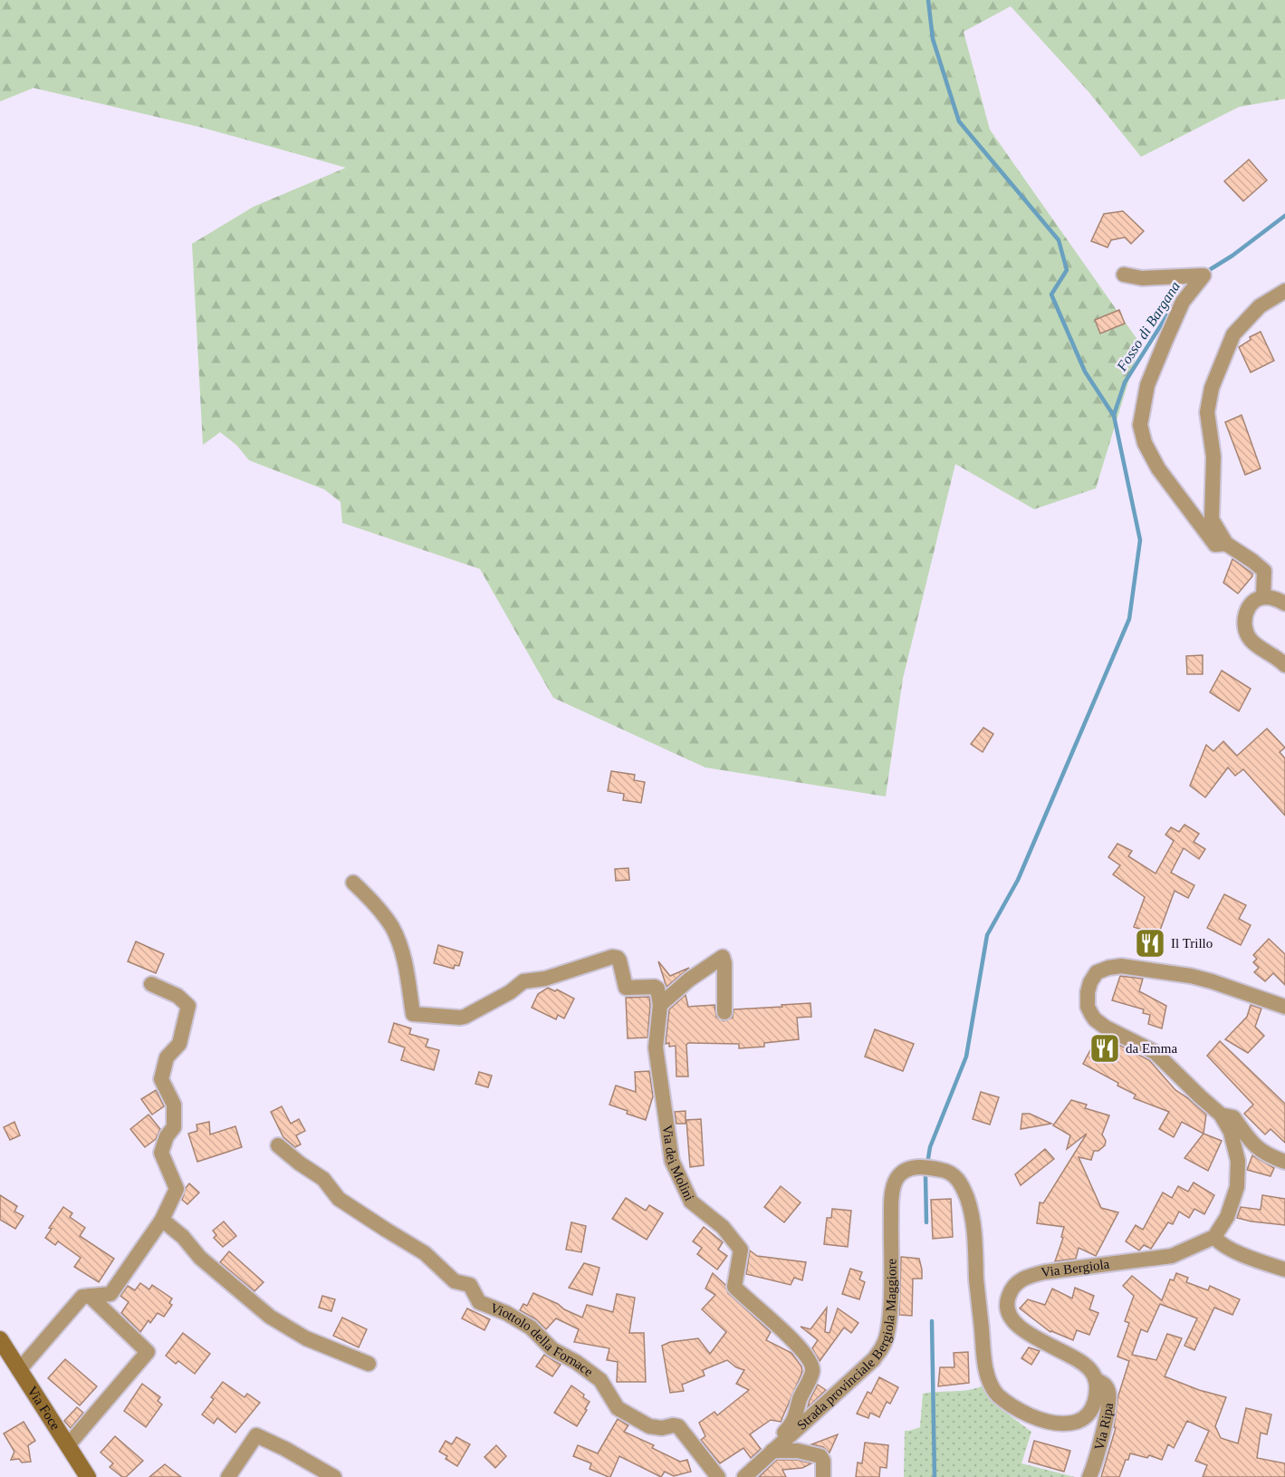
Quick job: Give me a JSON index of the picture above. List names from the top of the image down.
{
  "streets": {
    "main road": ["Via Foce"],
    "street": [
      "Via dei Molini",
      "Via Bergiola",
      "Viottolo della Fornace",
      "Strada provinciale Bergiola Maggiore",
      "Via Ripa"
    ]
  },
  "crossings": [
    ["Via dei Molini", "Strada provinciale Bergiola Maggiore"],
    ["Via Bergiola", "Strada provinciale Bergiola Maggiore"],
    ["Via Bergiola", "Via Ripa"],
    ["Strada provinciale Bergiola Maggiore", "Via Ripa"]
  ],
  "water": ["Fosso di Bargana"],
  "places": {
    "restaurant": ["Il Trillo", "da Emma"]
  }
}
